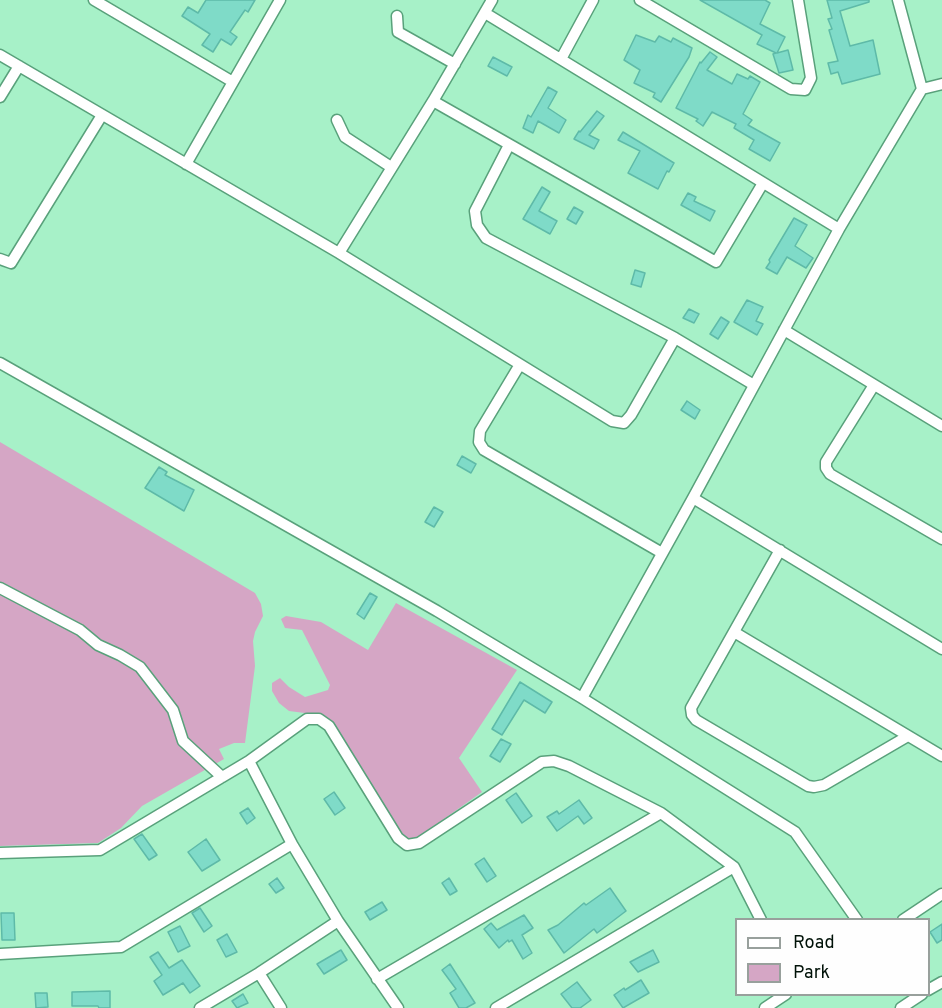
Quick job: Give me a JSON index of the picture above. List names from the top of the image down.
{
  "legend": ["Road", "Park"]
}
